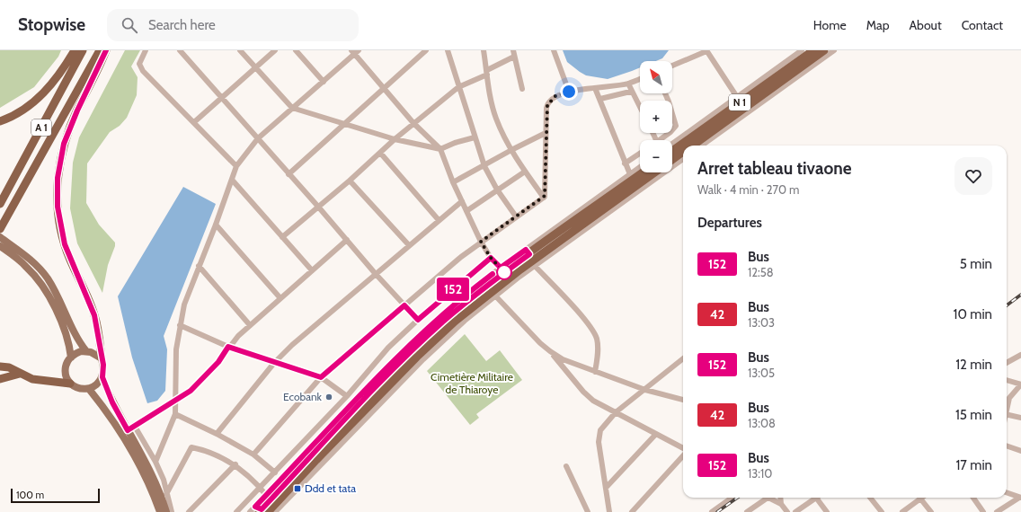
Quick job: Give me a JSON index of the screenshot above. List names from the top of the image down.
{
  "streets": {
    "highway": ["N 1", "A 1"]
  },
  "parks": ["Cimetière Militaire de Thiaroye"],
  "places": {
    "other": ["Ecobank"],
    "transit": ["Ddd et tata"]
  },
  "lines": ["bus line 152"],
  "scale_bar": "100 m",
  "north": "top left",
  "page": {
    "header": "Stopwise",
    "search": "Search here",
    "nav": [
      "Home",
      "Map",
      "About",
      "Contact"
    ],
    "on_map": "152",
    "map_buttons": ["+", "−"],
    "heading": [
      ["Arret tableau tivaone", "Walk · 4 min · 270 m"],
      "Departures"
    ],
    "list": [
      {
        "mark": "152",
        "name": "Bus",
        "note": "12:58",
        "value": "5 min"
      },
      {
        "mark": "42",
        "name": "Bus",
        "note": "13:03",
        "value": "10 min"
      },
      {
        "mark": "152",
        "name": "Bus",
        "note": "13:05",
        "value": "12 min"
      },
      {
        "mark": "42",
        "name": "Bus",
        "note": "13:08",
        "value": "15 min"
      },
      {
        "mark": "152",
        "name": "Bus",
        "note": "13:10",
        "value": "17 min"
      }
    ],
    "scale": "100 m"
  }
}
